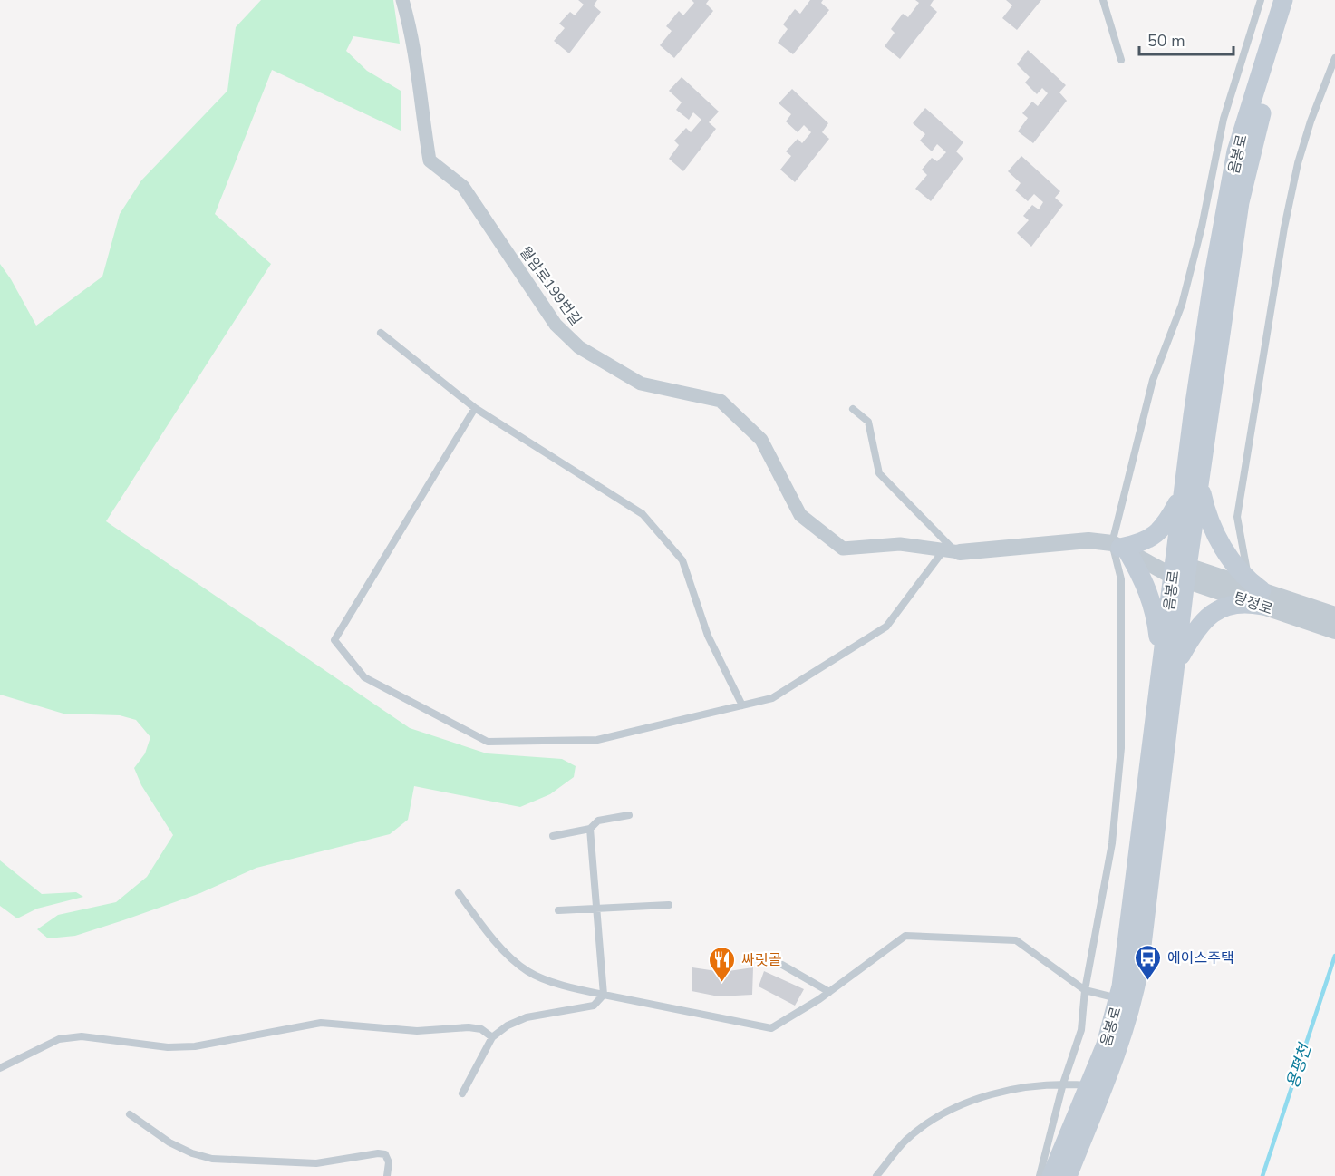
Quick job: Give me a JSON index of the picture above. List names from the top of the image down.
{
  "streets": {
    "main road": ["음봉로"],
    "street": ["월암로199번길", "탕정로"]
  },
  "crossings": [
    ["음봉로", "탕정로"],
    ["월암로199번길", "탕정로"]
  ],
  "water": ["용평천"],
  "places": {
    "bus stop": ["에이스주택"],
    "restaurant": ["싸릿골"]
  },
  "scale_bar": "50 m"
}
